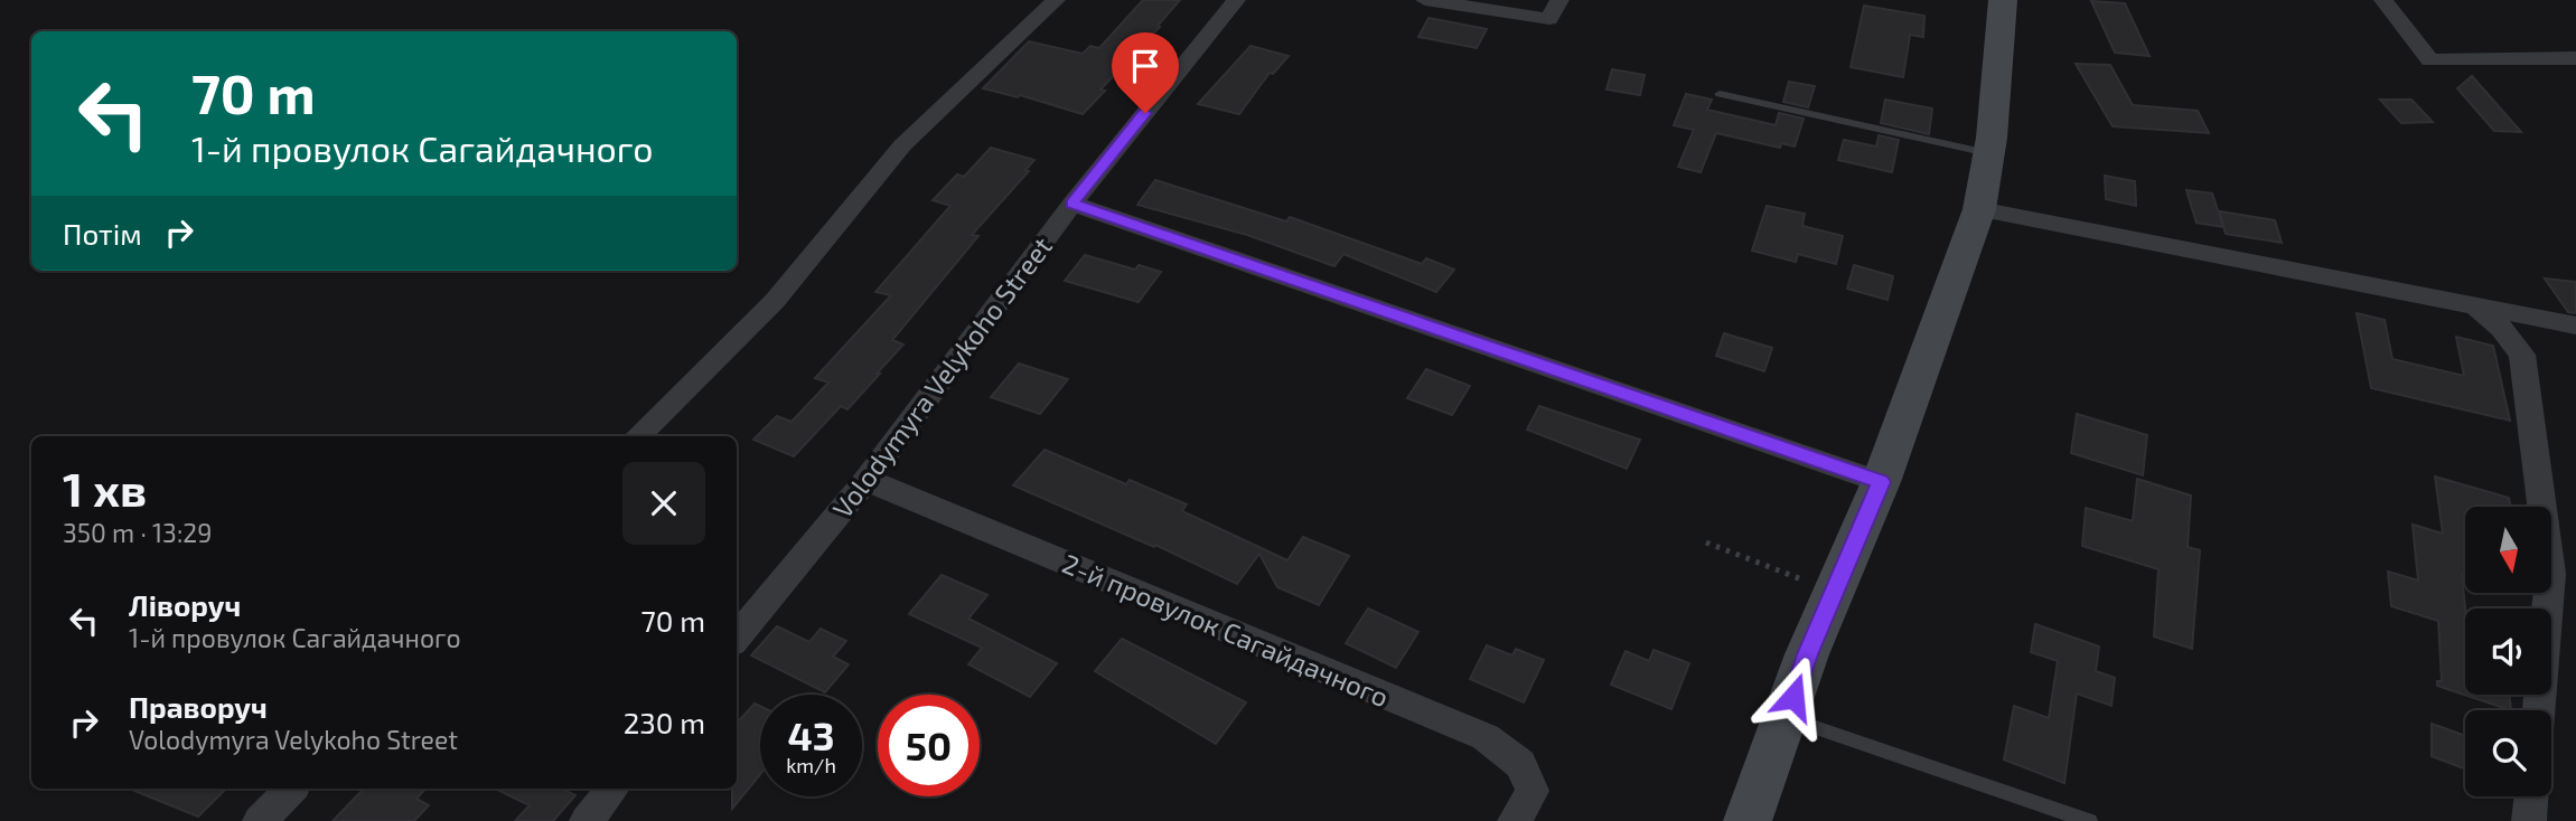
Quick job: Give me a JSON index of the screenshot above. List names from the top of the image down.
{
  "streets": {
    "street": ["Volodymyra Velykoho Street", "2-й провулок Сагайдачного"]
  },
  "crossings": [
    ["Volodymyra Velykoho Street", "2-й провулок Сагайдачного"]
  ],
  "north": "bottom",
  "page": {
    "turn": ["70 m", "1-й провулок Сагайдачного"],
    "then": "Потім",
    "heading": ["1 хв", "350 m · 13:29"],
    "list": [
      {
        "name": "Ліворуч",
        "note": "1-й провулок Сагайдачного",
        "value": "70 m"
      },
      {
        "name": "Праворуч",
        "note": "Volodymyra Velykoho Street",
        "value": "230 m"
      }
    ],
    "speed": "43 km/h",
    "limit": "50"
  }
}
